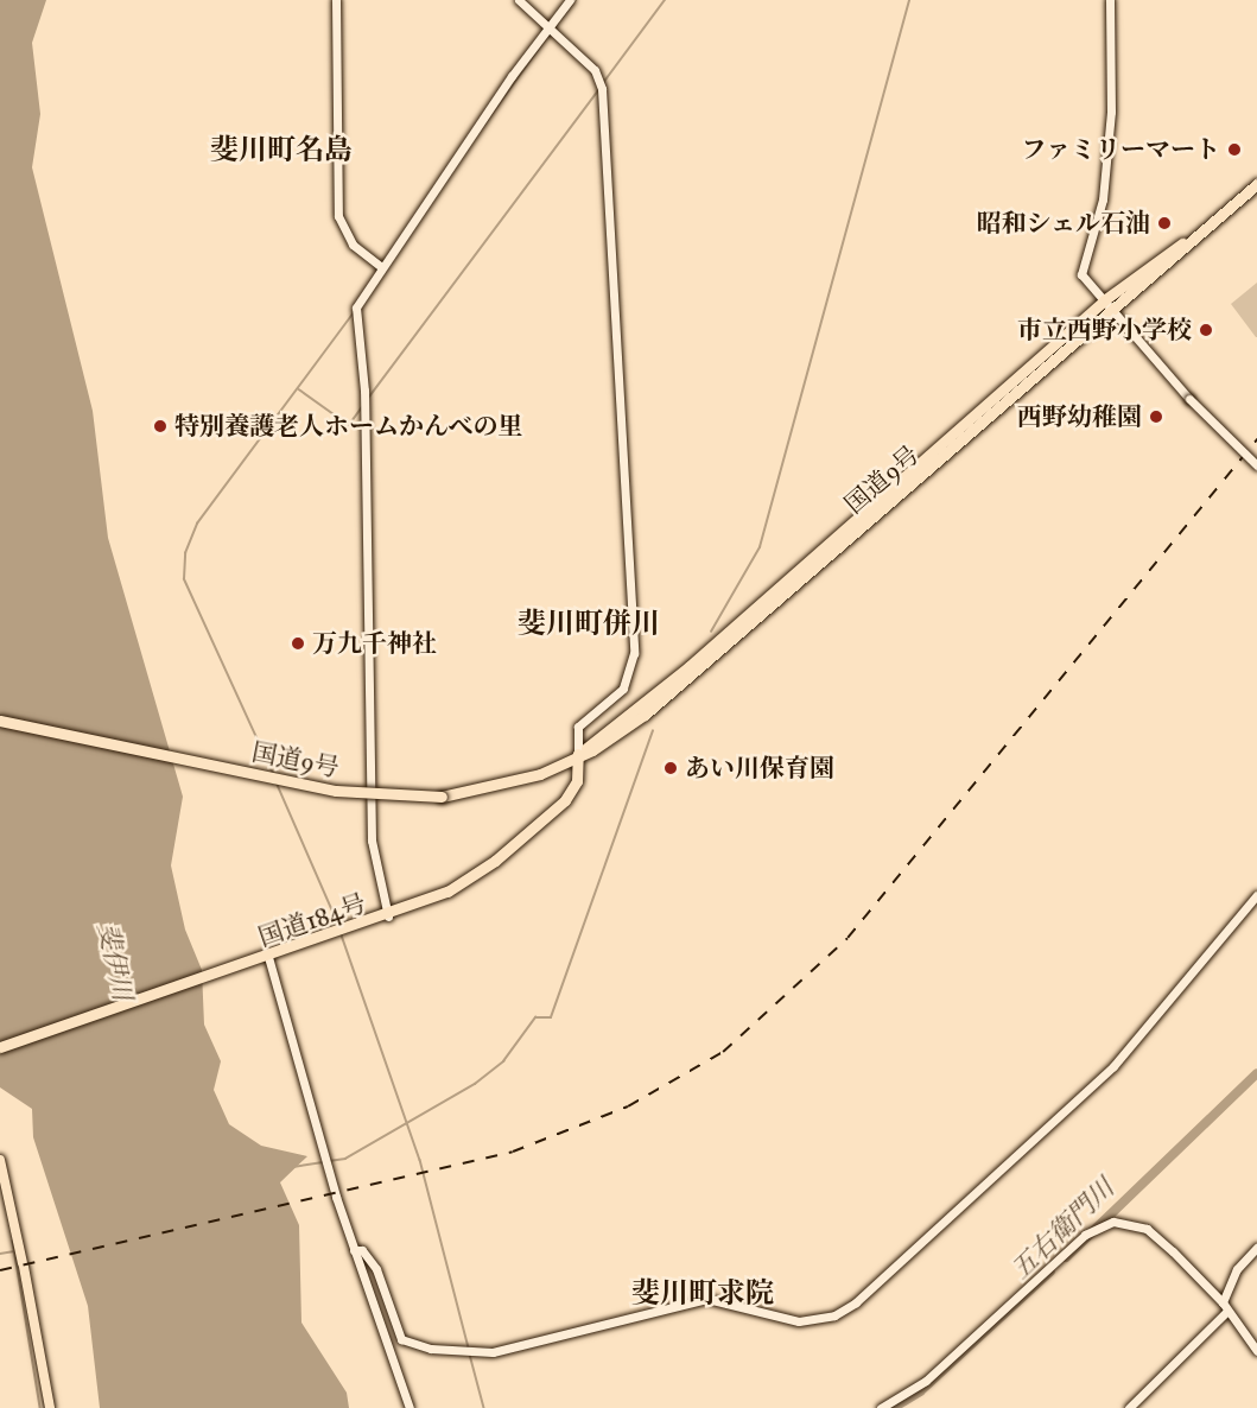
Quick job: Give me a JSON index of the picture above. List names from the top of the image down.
{
  "streets": {
    "highway": ["国道9号", "国道184号"]
  },
  "crossings": [
    ["国道9号", "国道184号"]
  ],
  "districts": ["斐川町名島", "斐川町併川", "斐川町求院"],
  "water": ["斐伊川", "五右衛門川"],
  "places": [
    "ファミリーマート",
    "昭和シェル石油",
    "市立西野小学校",
    "西野幼稚園",
    "特別養護老人ホームかんべの里",
    "万九千神社",
    "あい川保育園"
  ]
}
